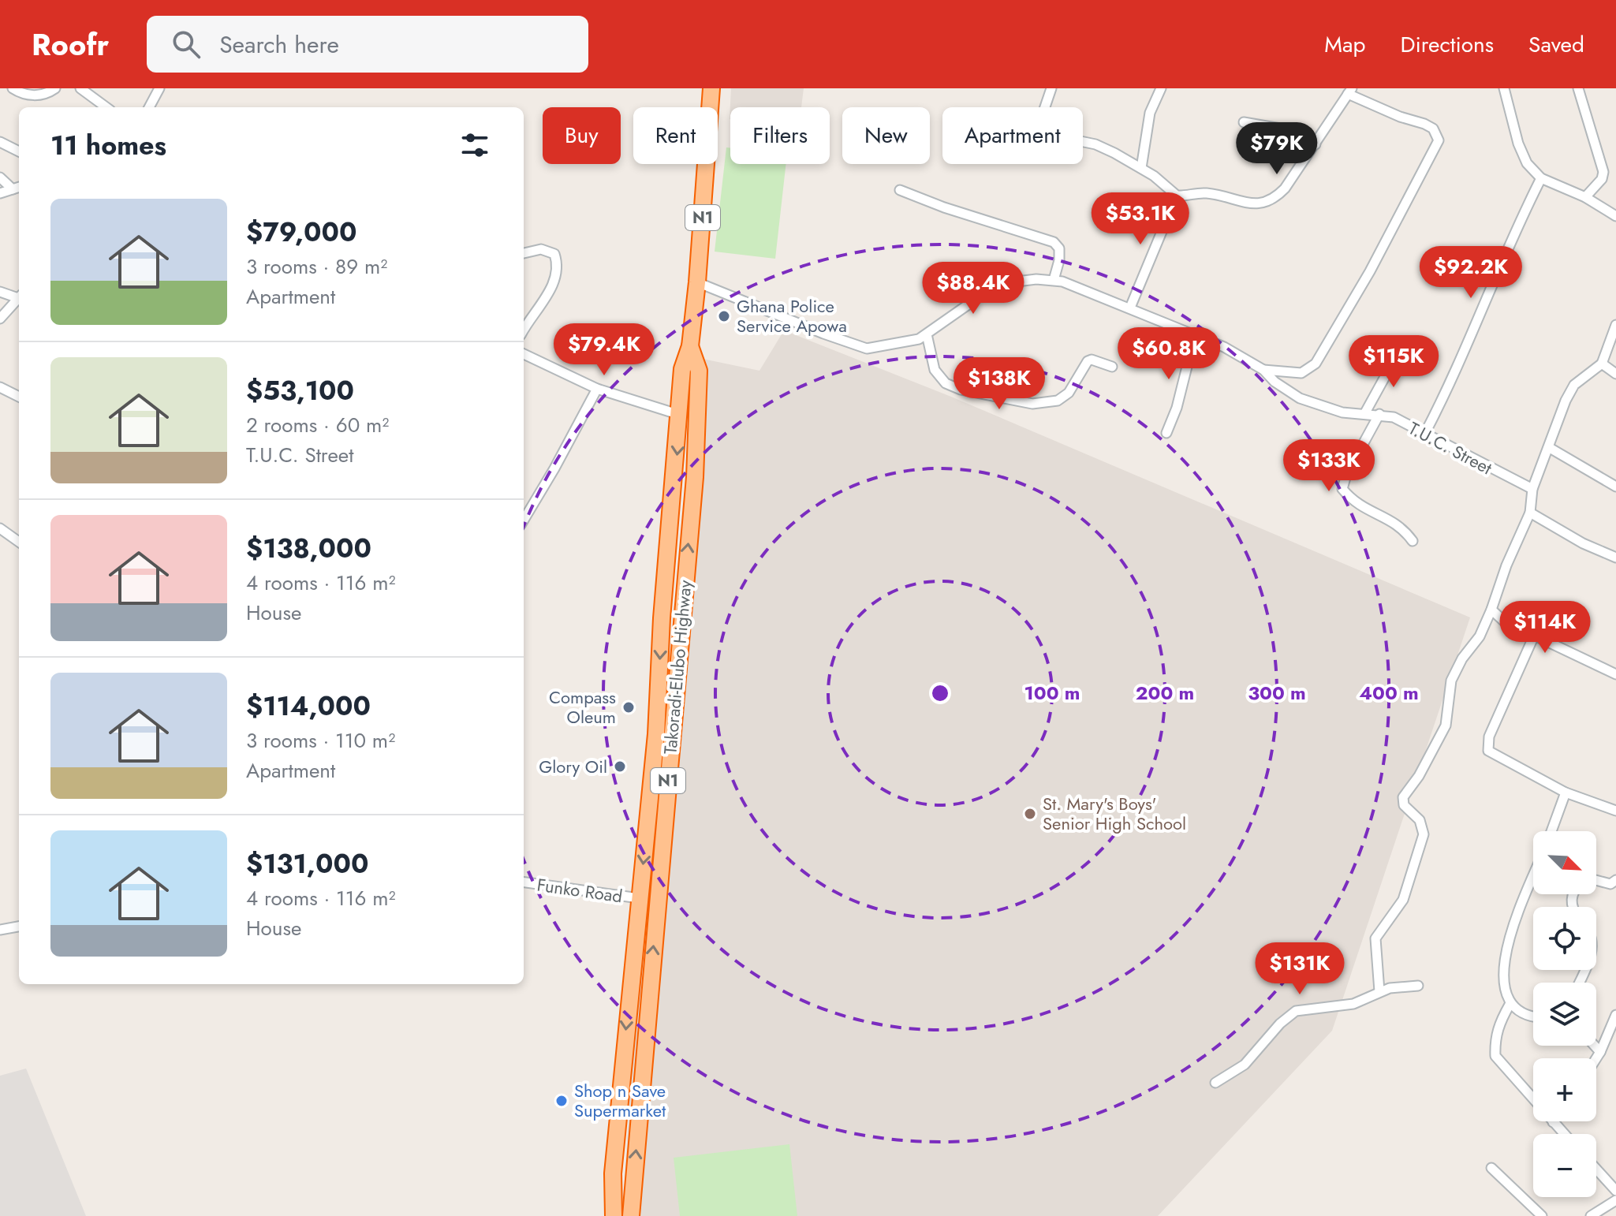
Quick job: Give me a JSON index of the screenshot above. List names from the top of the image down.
{
  "streets": {
    "highway": ["N1", "Takoradi-Elubo Highway"],
    "street": ["T.U.C. Street", "Funko Road"]
  },
  "crossings": [
    ["T.U.C. Street", "Takoradi-Elubo Highway"],
    ["Takoradi-Elubo Highway", "Funko Road"]
  ],
  "places": [
    "Ghana Police Service Apowa",
    "Compass Oleum",
    "Glory Oil",
    "St. Mary's Boys' Senior High School",
    "Shop n Save Supermarket"
  ],
  "north": "bottom right",
  "page": {
    "header": "Roofr",
    "search": "Search here",
    "nav": ["Map", "Directions", "Saved"],
    "chip": [
      "Buy",
      "Rent",
      "Filters",
      "New",
      "Apartment"
    ],
    "heading": "11 homes",
    "price": [
      "$79K",
      "$53.1K",
      "$92.2K",
      "$88.4K",
      "$79.4K",
      "$60.8K",
      "$115K",
      "$138K",
      "$133K",
      "$114K",
      "$131K"
    ],
    "list": [
      {
        "name": "$79,000",
        "note": "3 rooms · 89 m² · Apartment"
      },
      {
        "name": "$53,100",
        "note": "2 rooms · 60 m² · T.U.C. Street"
      },
      {
        "name": "$138,000",
        "note": "4 rooms · 116 m² · House"
      },
      {
        "name": "$114,000",
        "note": "3 rooms · 110 m² · Apartment"
      },
      {
        "name": "$131,000",
        "note": "4 rooms · 116 m² · House"
      }
    ],
    "map_buttons": ["+", "−"]
  },
  "rings": [
    "100 m",
    "200 m",
    "300 m",
    "400 m"
  ]
}
